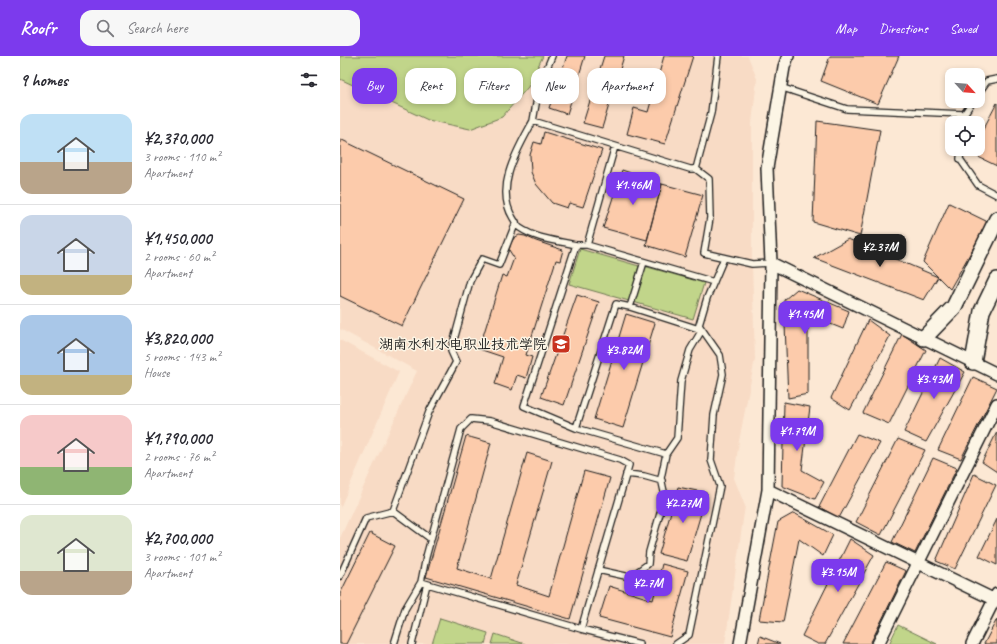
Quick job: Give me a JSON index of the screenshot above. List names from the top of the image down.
{
  "places": {
    "school or university": ["湖南水利水电职业技术学院"]
  },
  "north": "bottom right",
  "page": {
    "header": "Roofr",
    "search": "Search here",
    "nav": ["Map", "Directions", "Saved"],
    "heading": "9 homes",
    "chip": [
      "Buy",
      "Rent",
      "Filters",
      "New",
      "Apartment"
    ],
    "list": [
      {
        "name": "¥2,370,000",
        "note": "3 rooms · 110 m² · Apartment"
      },
      {
        "name": "¥1,450,000",
        "note": "2 rooms · 60 m² · Apartment"
      },
      {
        "name": "¥3,820,000",
        "note": "5 rooms · 143 m² · House"
      },
      {
        "name": "¥1,790,000",
        "note": "2 rooms · 76 m² · Apartment"
      },
      {
        "name": "¥2,700,000",
        "note": "3 rooms · 101 m² · Apartment"
      }
    ],
    "price": [
      "¥1.46M",
      "¥2.37M",
      "¥1.45M",
      "¥3.82M",
      "¥3.43M",
      "¥1.79M",
      "¥2.27M",
      "¥3.15M",
      "¥2.7M"
    ]
  }
}
